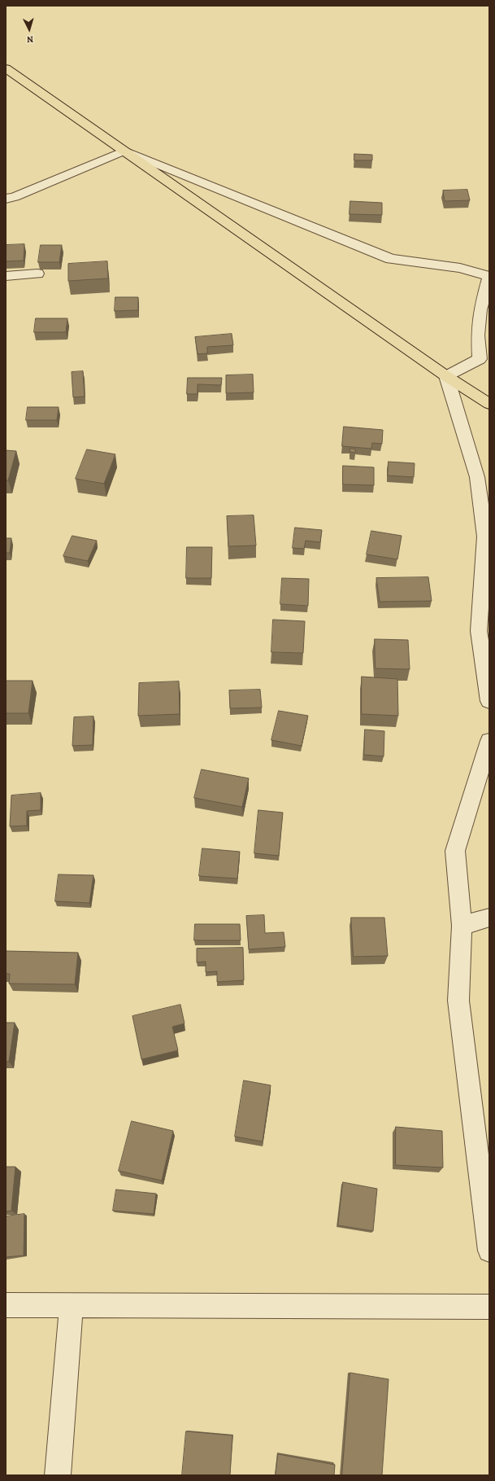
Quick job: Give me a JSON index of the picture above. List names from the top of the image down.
{
  "north": "bottom"
}
